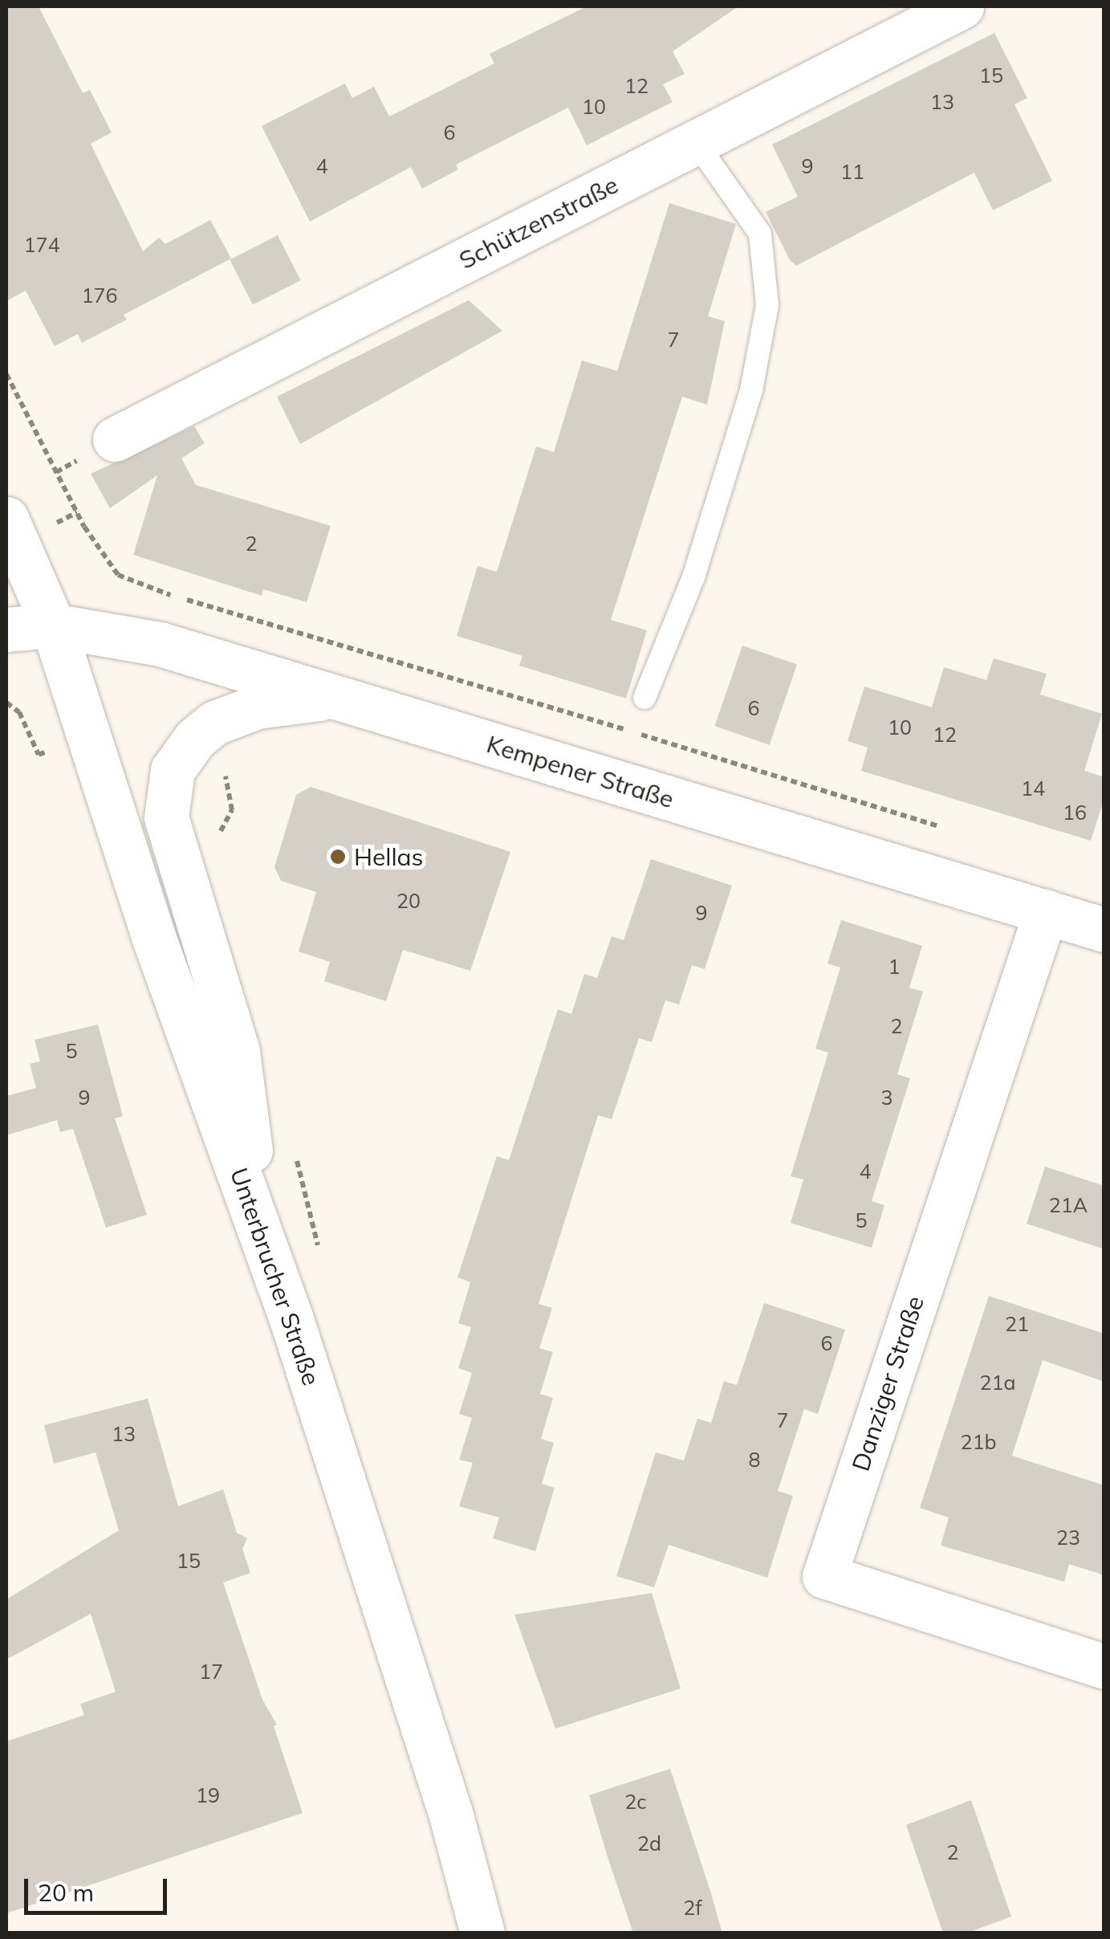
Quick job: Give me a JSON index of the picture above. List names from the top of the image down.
{
  "streets": {
    "street": [
      "Schützenstraße",
      "Kempener Straße",
      "Unterbrucher Straße",
      "Danziger Straße"
    ]
  },
  "crossings": [
    ["Kempener Straße", "Unterbrucher Straße"],
    ["Kempener Straße", "Danziger Straße"]
  ],
  "places": ["Hellas"],
  "house_numbers": [
    "15",
    "12",
    "13",
    "10",
    "6",
    "4",
    "9",
    "11",
    "174",
    "176",
    "7",
    "2",
    "6",
    "10",
    "12",
    "14",
    "16",
    "20",
    "9",
    "1",
    "2",
    "5",
    "9",
    "3",
    "4",
    "21A",
    "5",
    "21",
    "6",
    "21a",
    "7",
    "13",
    "21b",
    "8",
    "23",
    "15",
    "17",
    "19",
    "2c",
    "2d",
    "2",
    "2f"
  ],
  "scale_bar": "20 m"
}
